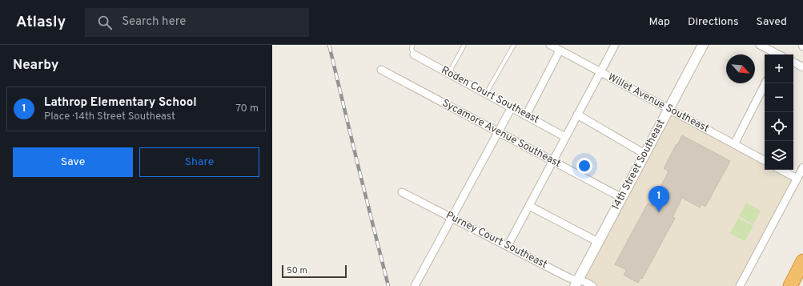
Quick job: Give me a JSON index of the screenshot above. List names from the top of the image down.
{
  "streets": {
    "street": [
      "Roden Court Southeast",
      "Willet Avenue Southeast",
      "Sycamore Avenue Southeast",
      "14th Street Southeast",
      "Purney Court Southeast"
    ]
  },
  "crossings": [
    ["Willet Avenue Southeast", "14th Street Southeast"],
    ["Sycamore Avenue Southeast", "14th Street Southeast"],
    ["14th Street Southeast", "Purney Court Southeast"]
  ],
  "scale_bar": "50 m",
  "north": "bottom right",
  "page": {
    "header": "Atlasly",
    "search": "Search here",
    "nav": ["Map", "Directions", "Saved"],
    "heading": "Nearby",
    "map_buttons": ["+", "−"],
    "list": [
      {
        "mark": "1",
        "name": "Lathrop Elementary School",
        "note": "Place · 14th Street Southeast",
        "value": "70 m"
      }
    ],
    "buttons": ["Save", "Share"],
    "pins": "1",
    "scale": "50 m"
  }
}
